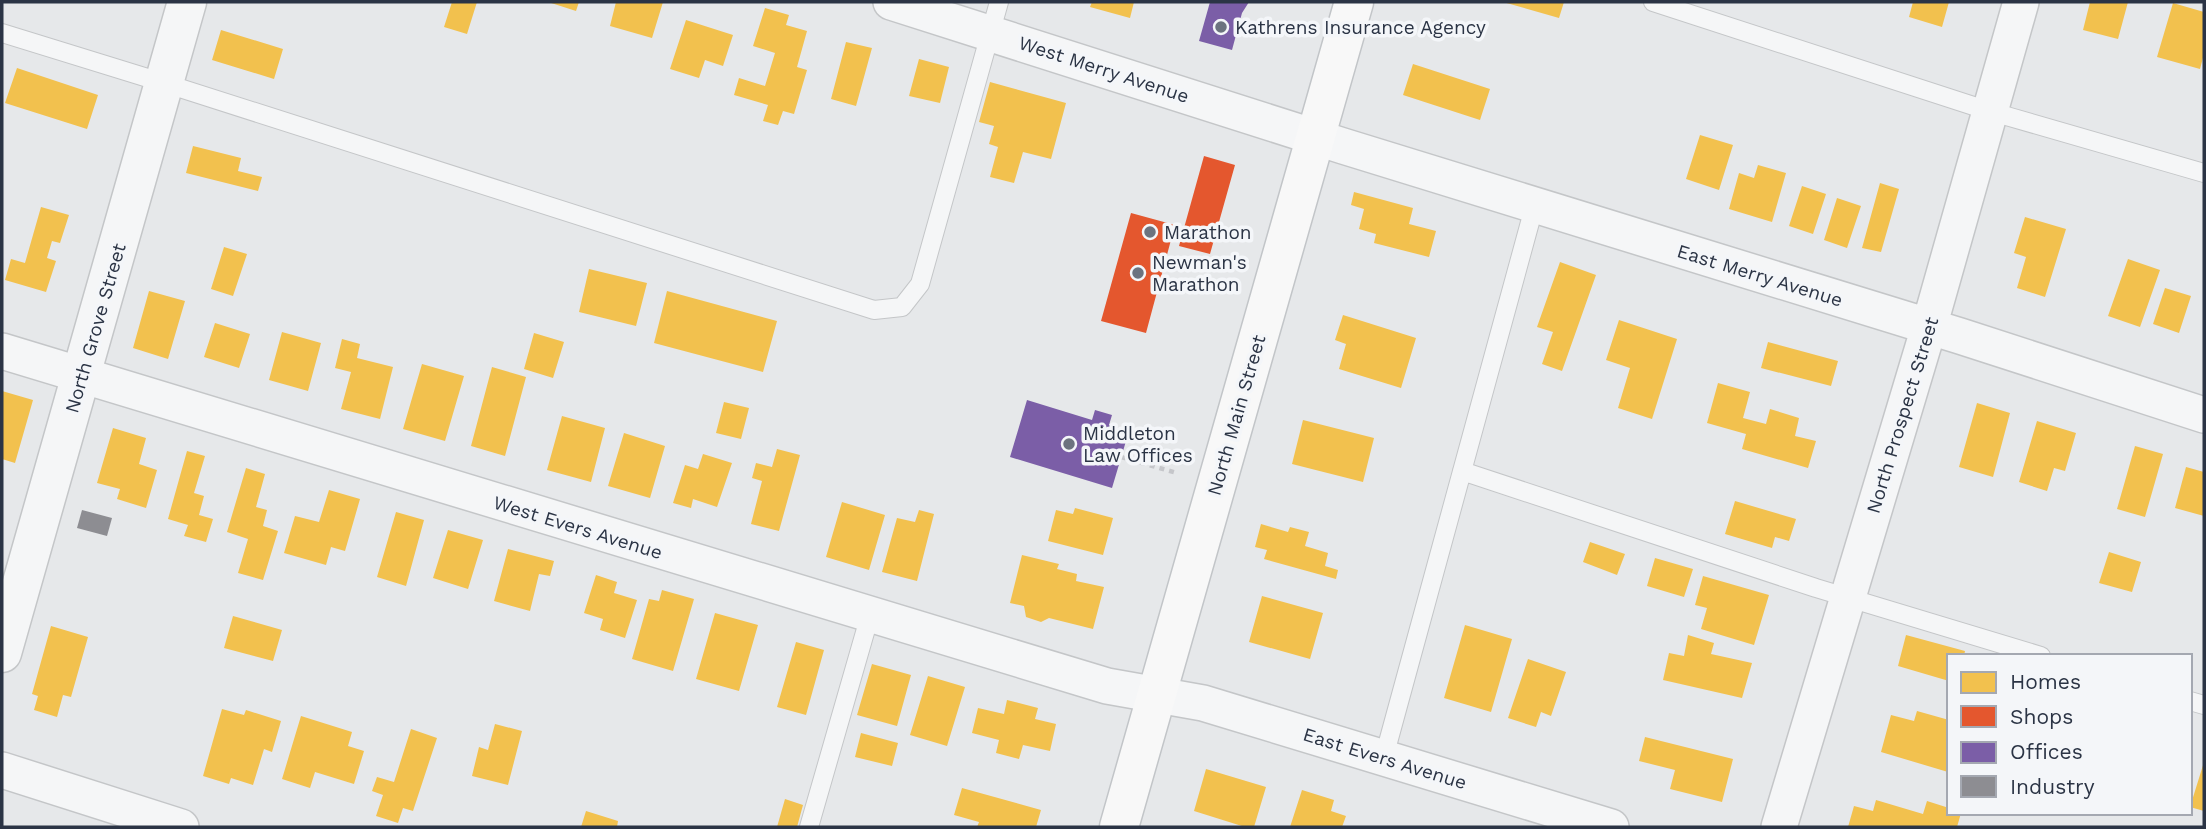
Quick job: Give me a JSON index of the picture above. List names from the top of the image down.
{
  "streets": {
    "main road": ["North Main Street"],
    "street": [
      "West Merry Avenue",
      "East Merry Avenue",
      "North Grove Street",
      "North Prospect Street",
      "West Evers Avenue",
      "East Evers Avenue"
    ]
  },
  "crossings": [
    ["West Merry Avenue", "East Merry Avenue"],
    ["West Merry Avenue", "North Main Street"],
    ["East Merry Avenue", "North Main Street"],
    ["East Merry Avenue", "North Prospect Street"],
    ["North Grove Street", "West Evers Avenue"],
    ["North Main Street", "West Evers Avenue"],
    ["North Main Street", "East Evers Avenue"],
    ["West Evers Avenue", "East Evers Avenue"]
  ],
  "places": [
    "Kathrens Insurance Agency",
    "Marathon",
    "Newman's Marathon",
    "Middleton Law Offices"
  ],
  "legend": [
    "Homes",
    "Shops",
    "Offices",
    "Industry"
  ]
}
